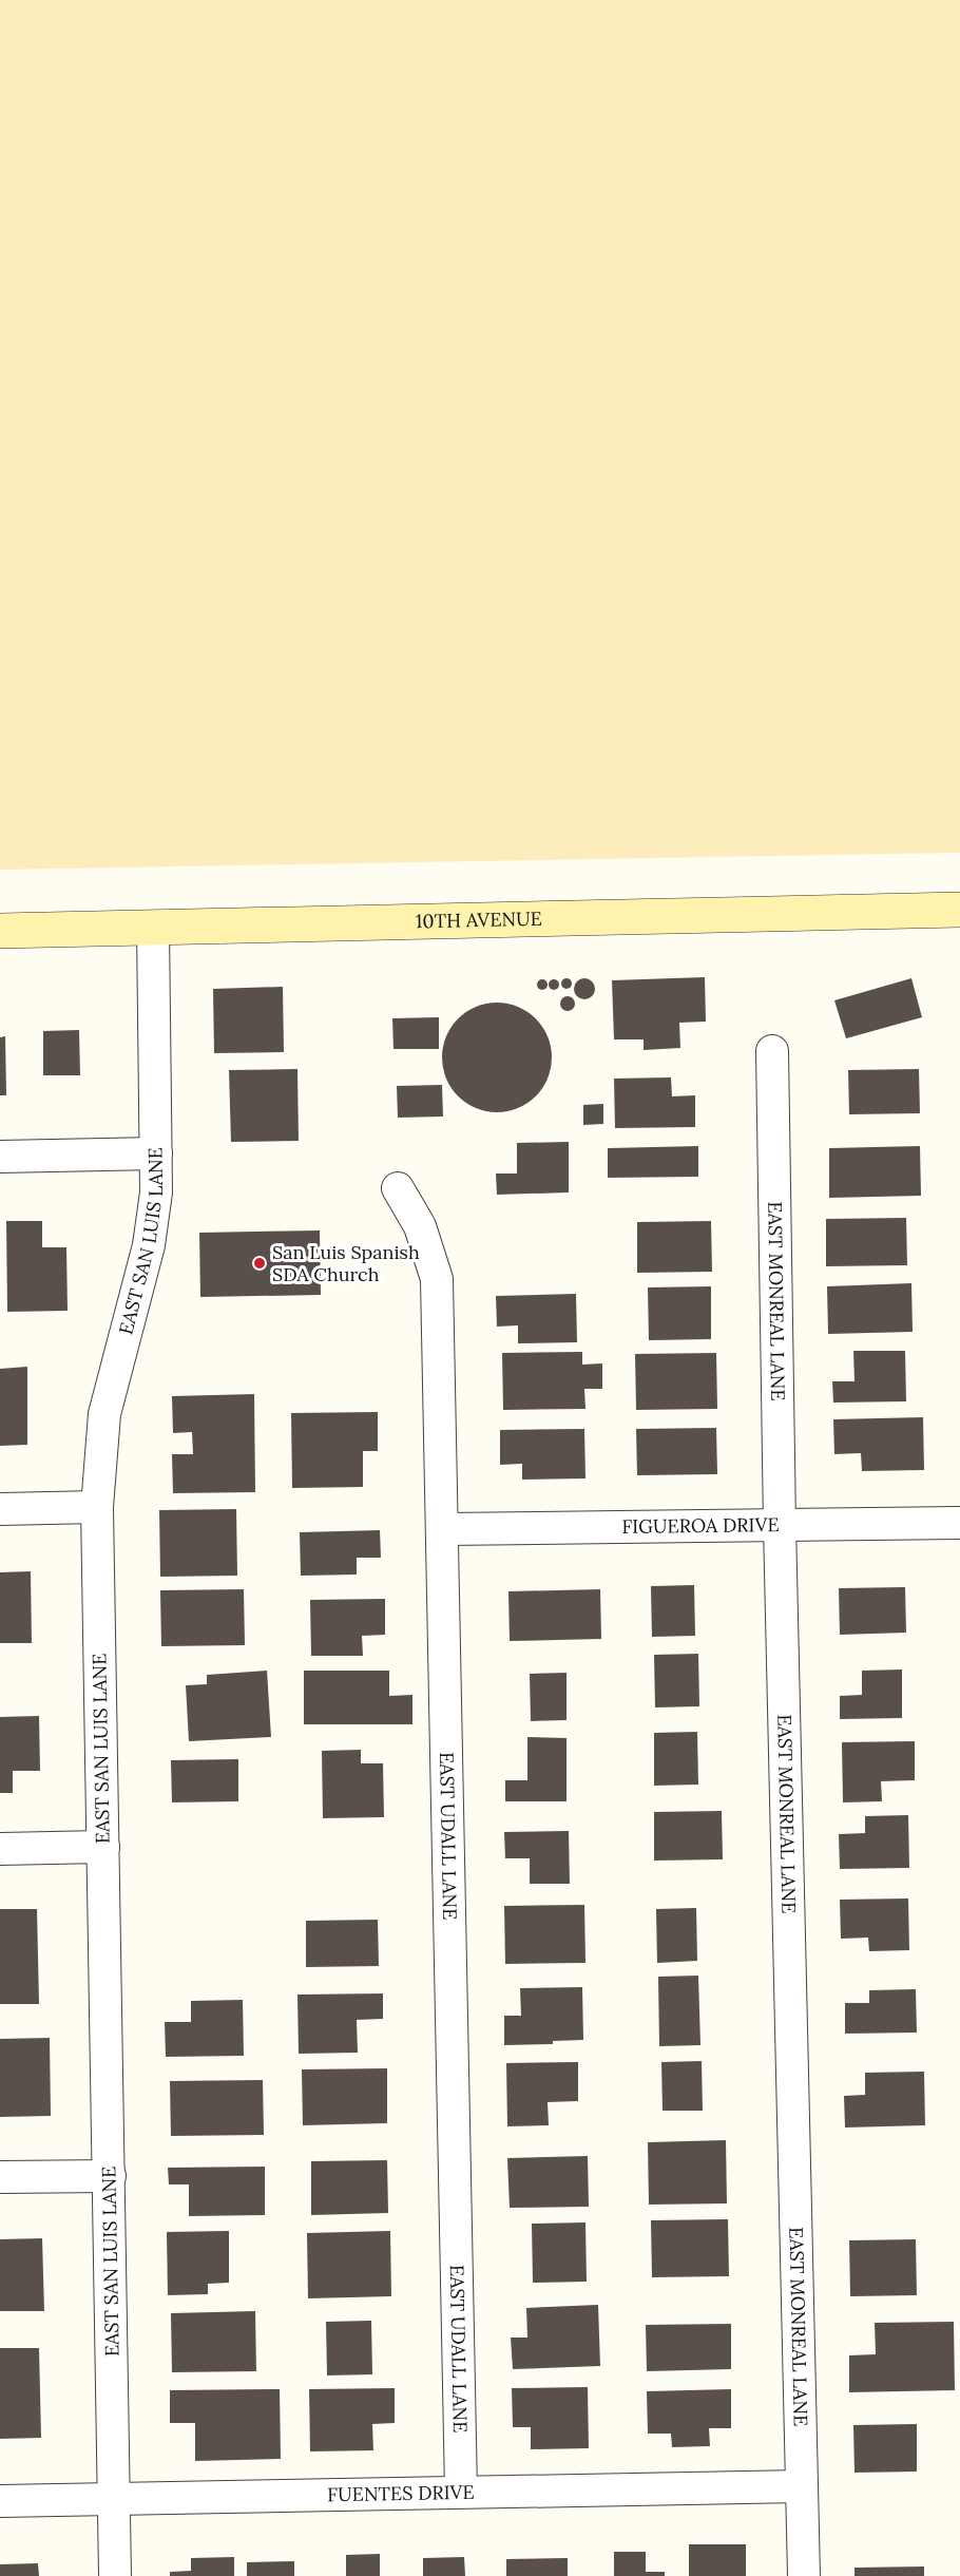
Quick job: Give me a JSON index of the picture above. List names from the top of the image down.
{
  "streets": {
    "main road": ["10TH AVENUE"],
    "street": [
      "EAST SAN LUIS LANE",
      "EAST MONREAL LANE",
      "FIGUEROA DRIVE",
      "EAST UDALL LANE",
      "FUENTES DRIVE"
    ]
  },
  "crossings": [
    ["10TH AVENUE", "EAST SAN LUIS LANE"],
    ["EAST SAN LUIS LANE", "FUENTES DRIVE"],
    ["EAST MONREAL LANE", "FIGUEROA DRIVE"],
    ["EAST MONREAL LANE", "FUENTES DRIVE"],
    ["FIGUEROA DRIVE", "EAST UDALL LANE"],
    ["EAST UDALL LANE", "FUENTES DRIVE"]
  ],
  "places": ["San Luis Spanish SDA Church"]
}
